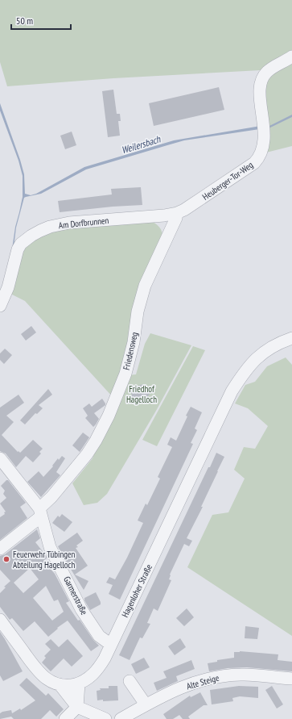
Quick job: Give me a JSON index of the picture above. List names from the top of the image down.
{
  "streets": {
    "street": [
      "Heuberger-Tor-Weg",
      "Am Dorfbrunnen",
      "Friedensweg",
      "Hagenloher Straße",
      "Garmerstraße",
      "Alte Steige"
    ]
  },
  "crossings": [
    ["Heuberger-Tor-Weg", "Am Dorfbrunnen"],
    ["Heuberger-Tor-Weg", "Friedensweg"],
    ["Am Dorfbrunnen", "Friedensweg"],
    ["Friedensweg", "Garmerstraße"],
    ["Hagenloher Straße", "Garmerstraße"]
  ],
  "water": ["Weilersbach"],
  "parks": ["Friedhof Hagelloch"],
  "places": ["Feuerwehr Tübingen Abteilung Hagelloch"],
  "scale_bar": "50 m"
}
